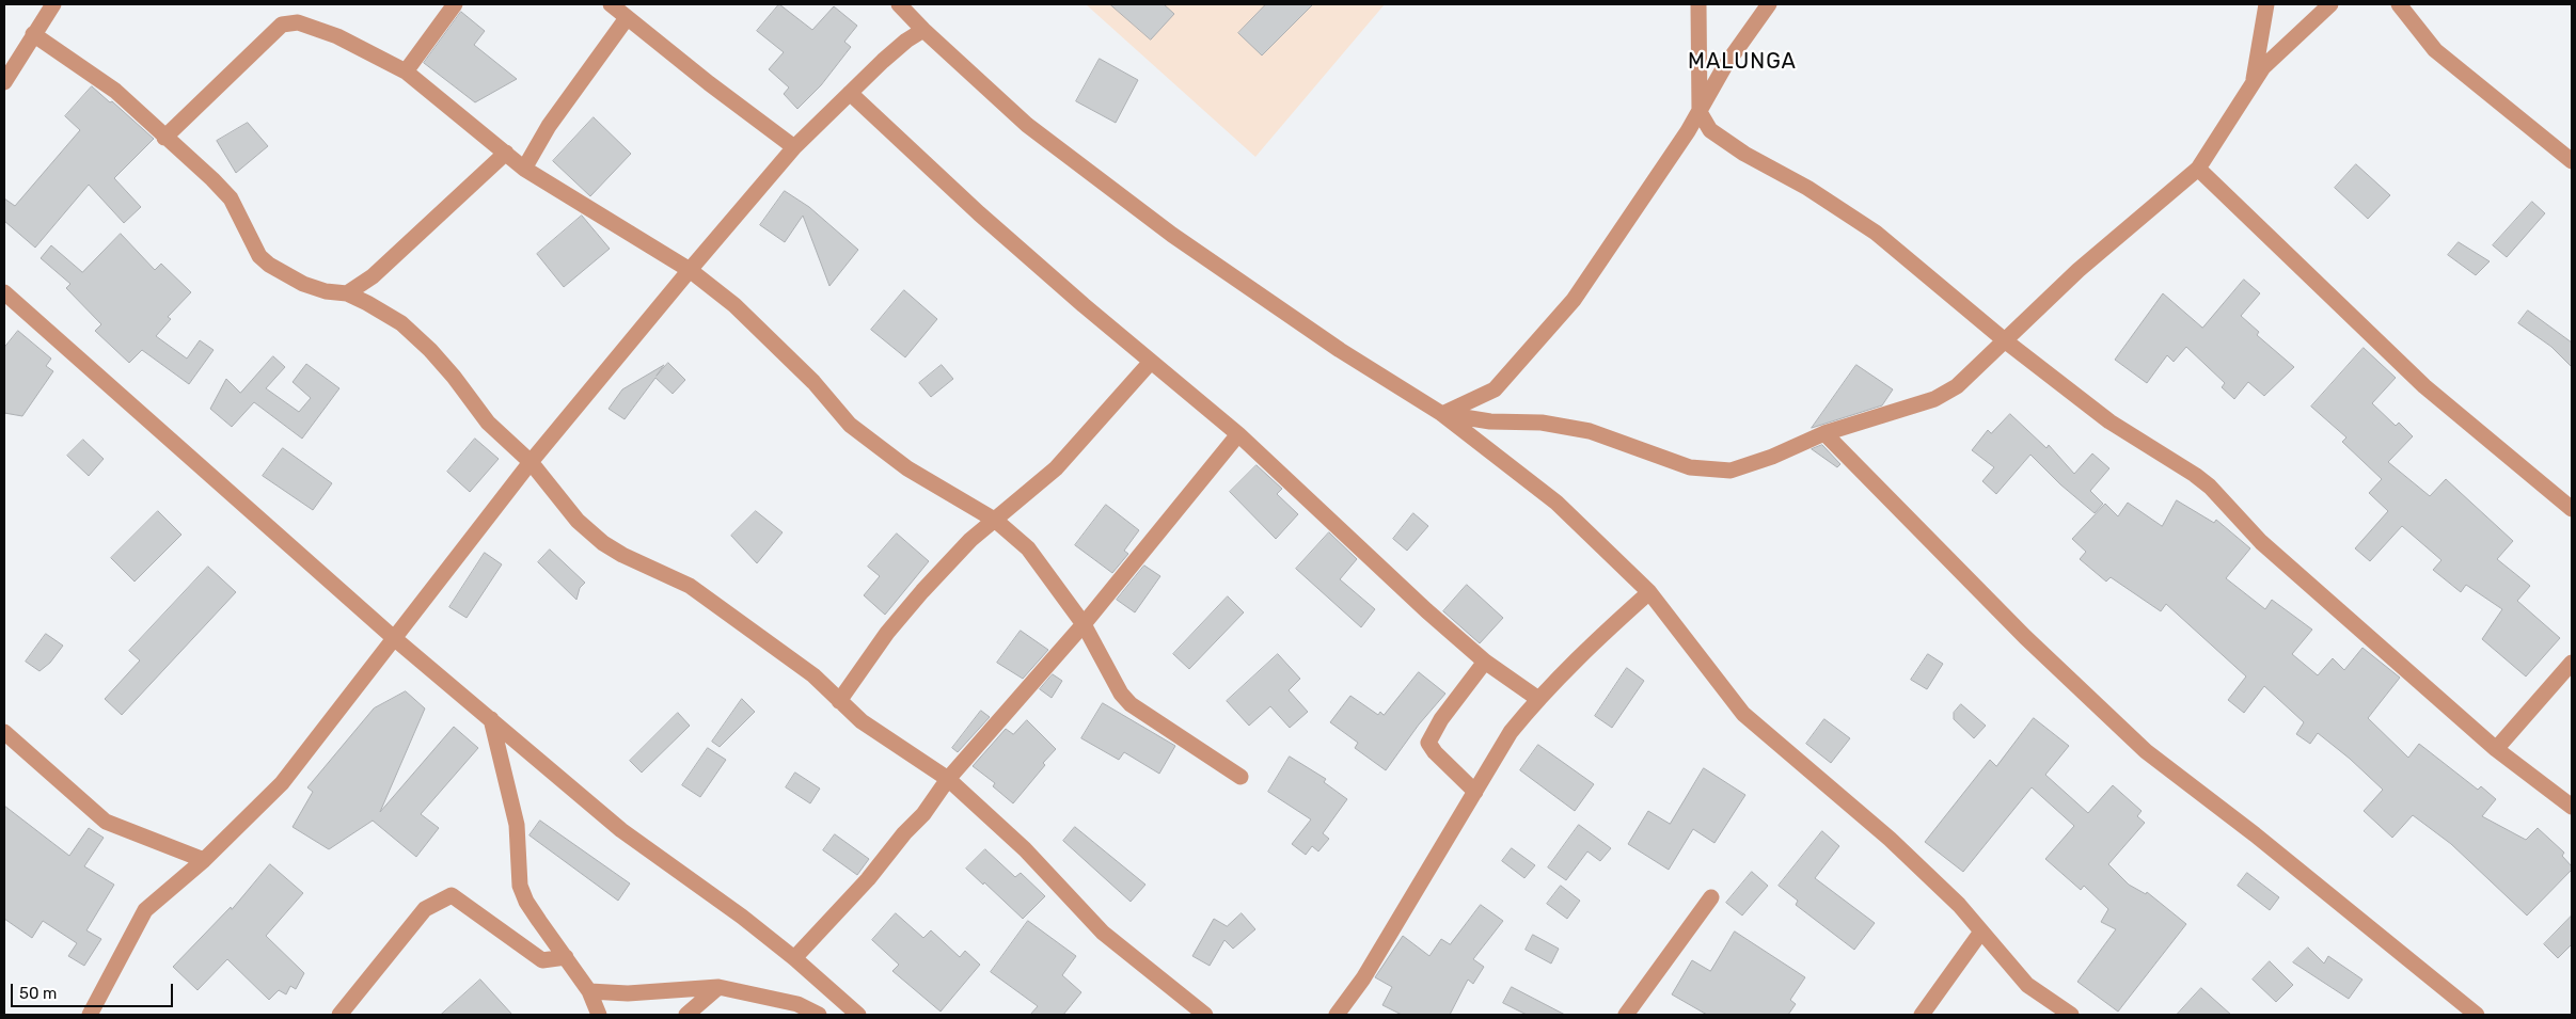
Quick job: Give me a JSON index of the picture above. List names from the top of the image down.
{
  "districts": ["MALUNGA"],
  "scale_bar": "50 m"
}
